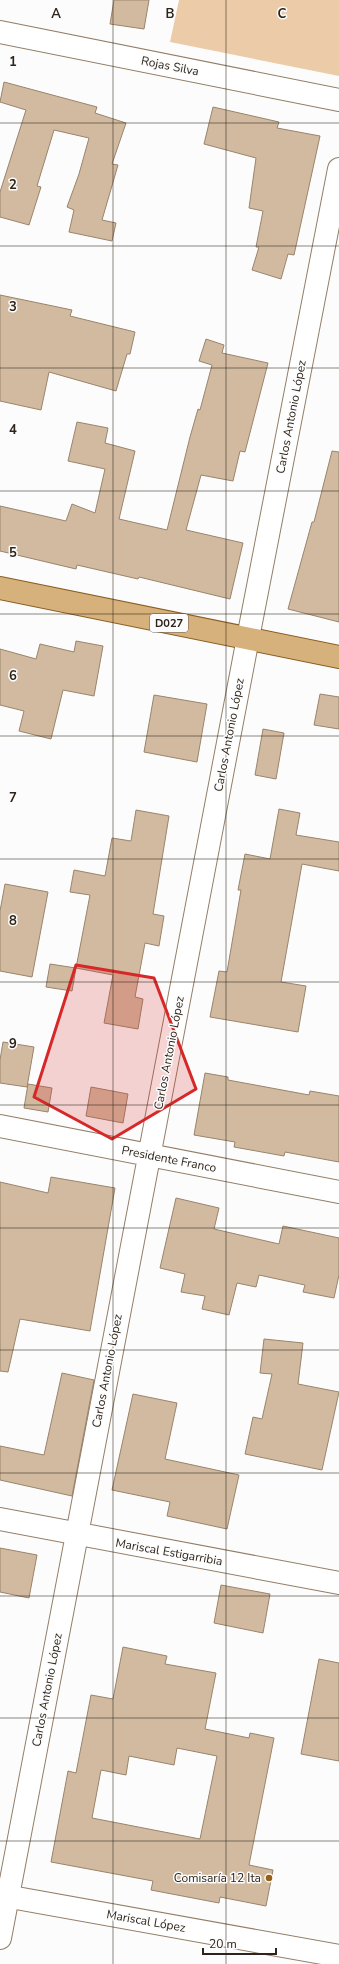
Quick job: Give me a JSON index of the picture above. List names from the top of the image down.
{
  "streets": {
    "main road": ["D027"],
    "street": [
      "Rojas Silva",
      "Carlos Antonio López",
      "Presidente Franco",
      "Mariscal Estigarribia",
      "Mariscal López"
    ]
  },
  "crossings": [
    ["Carlos Antonio López", "D027"],
    ["Carlos Antonio López", "Presidente Franco"],
    ["Carlos Antonio López", "Mariscal Estigarribia"],
    ["Carlos Antonio López", "Mariscal López"]
  ],
  "places": ["Comisaría 12 Ita"],
  "scale_bar": "20 m",
  "grid": {
    "columns": ["A", "B", "C"],
    "rows": [
      "1",
      "2",
      "3",
      "4",
      "5",
      "6",
      "7",
      "8",
      "9"
    ]
  }
}
